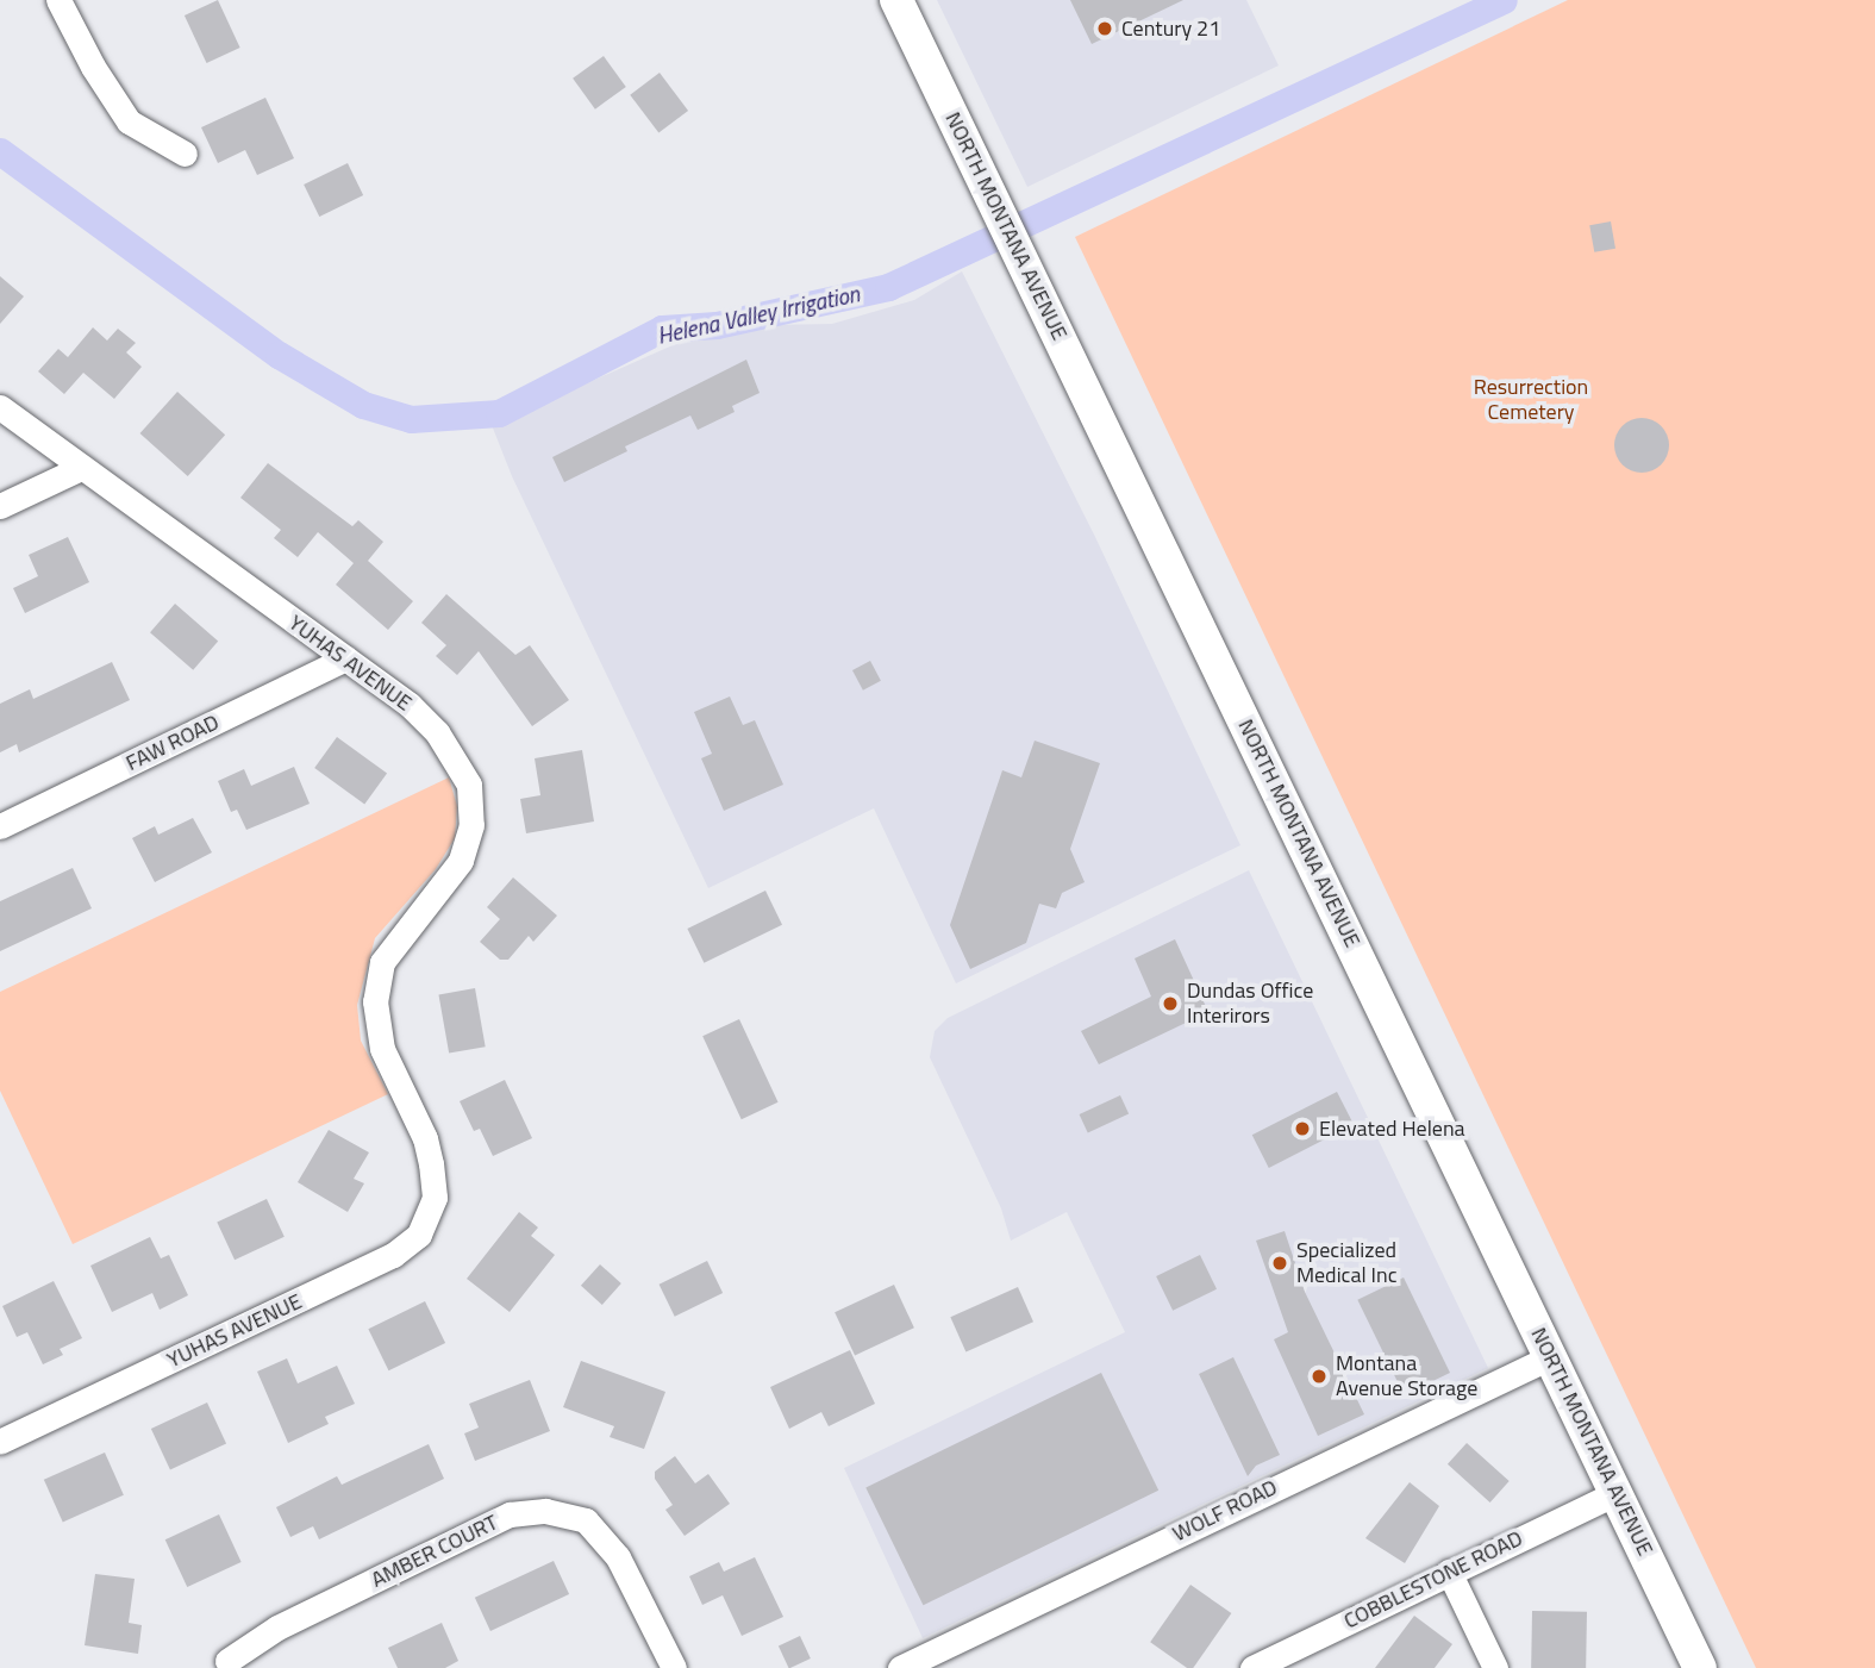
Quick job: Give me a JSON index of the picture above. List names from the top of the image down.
{
  "streets": {
    "main road": ["NORTH MONTANA AVENUE"],
    "street": [
      "YUHAS AVENUE",
      "FAW ROAD",
      "WOLF ROAD",
      "AMBER COURT",
      "COBBLESTONE ROAD"
    ]
  },
  "crossings": [
    ["NORTH MONTANA AVENUE", "WOLF ROAD"],
    ["NORTH MONTANA AVENUE", "COBBLESTONE ROAD"],
    ["YUHAS AVENUE", "FAW ROAD"]
  ],
  "water": ["Helena Valley Irrigation"],
  "parks": ["Resurrection Cemetery"],
  "places": [
    "Century 21",
    "Dundas Office Interirors",
    "Elevated Helena",
    "Specialized Medical Inc",
    "Montana Avenue Storage"
  ]
}
